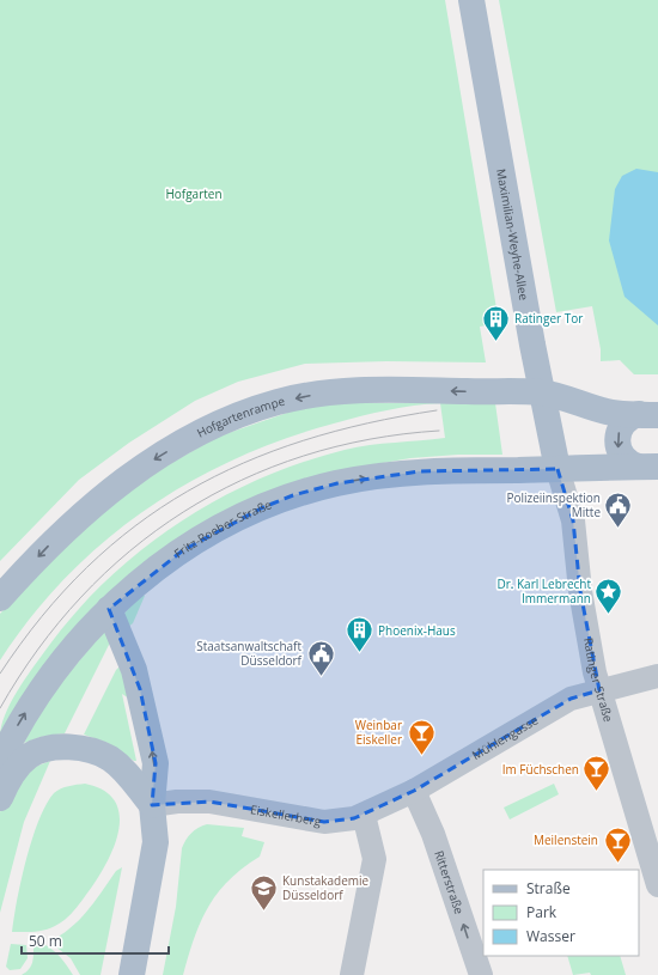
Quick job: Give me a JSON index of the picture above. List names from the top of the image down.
{
  "streets": {
    "main road": ["Maximilian-Weyhe-Allee", "Hofgartenrampe", "Fritz-Roeber-Straße"],
    "street": [
      "Ratinger Straße",
      "Mühlengasse",
      "Eiskellerberg",
      "Ritterstraße"
    ]
  },
  "crossings": [
    ["Maximilian-Weyhe-Allee", "Hofgartenrampe"],
    ["Maximilian-Weyhe-Allee", "Fritz-Roeber-Straße"],
    ["Maximilian-Weyhe-Allee", "Ratinger Straße"],
    ["Fritz-Roeber-Straße", "Ratinger Straße"],
    ["Ratinger Straße", "Mühlengasse"],
    ["Mühlengasse", "Eiskellerberg"],
    ["Mühlengasse", "Ritterstraße"],
    ["Eiskellerberg", "Ritterstraße"]
  ],
  "one_way": ["Hofgartenrampe", "Fritz-Roeber-Straße", "Ritterstraße"],
  "parks": ["Hofgarten"],
  "places": {
    "building": ["Ratinger Tor", "Phoenix-Haus"],
    "public building": ["Polizeiinspektion Mitte", "Staatsanwaltschaft Düsseldorf"],
    "place": ["Dr. Karl Lebrecht Immermann"],
    "bar": ["Weinbar Eiskeller", "Im Füchschen", "Meilenstein"],
    "school or university": ["Kunstakademie Düsseldorf"]
  },
  "legend": ["Straße", "Park", "Wasser"],
  "scale_bar": "50 m"
}
